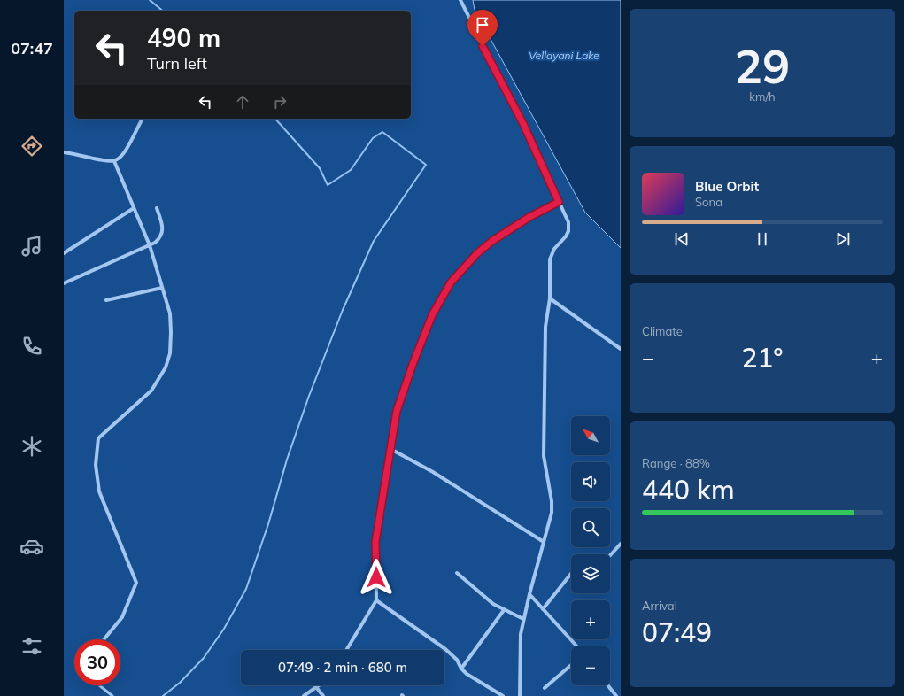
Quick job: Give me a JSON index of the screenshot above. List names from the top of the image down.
{
  "water": ["Vellayani Lake"],
  "north": "top left",
  "page": {
    "tabs": "07:47",
    "tile": [
      ["29", "km/h"],
      "Climate",
      ["Range · 88%", "440 km"],
      ["Arrival", "07:49"]
    ],
    "turn": ["490 m", "Turn left"],
    "song": ["Blue Orbit", "Sona"],
    "heat": ["−", "21°", "+"],
    "map_buttons": ["+", "−"],
    "limit": "30",
    "trip": "07:49 · 2 min · 680 m"
  }
}
